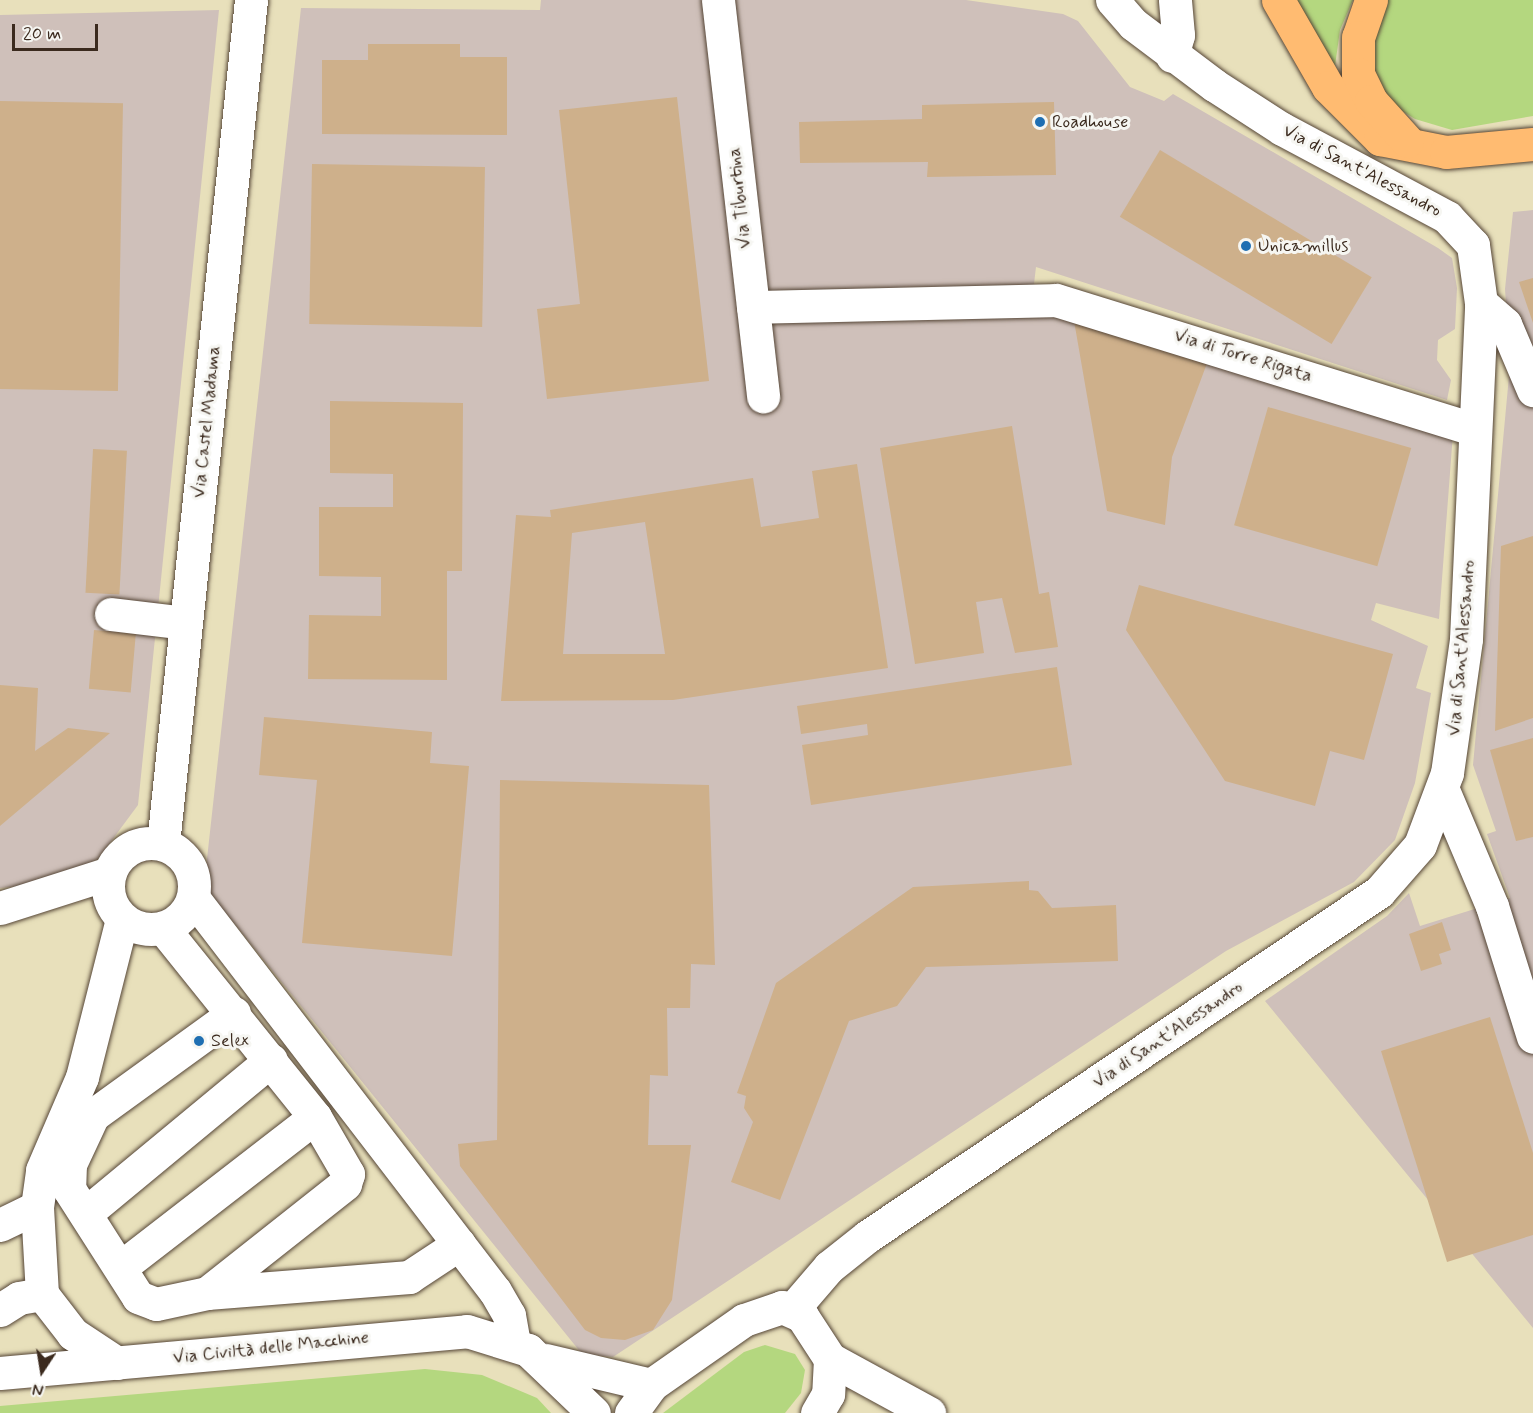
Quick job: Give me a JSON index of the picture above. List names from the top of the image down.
{
  "streets": {
    "street": [
      "Via di Sant'Alessandro",
      "Via Tiburtina",
      "Via di Torre Rigata",
      "Via Castel Madama",
      "Via Civiltà delle Macchine"
    ]
  },
  "crossings": [
    ["Via di Sant'Alessandro", "Via di Torre Rigata"],
    ["Via Tiburtina", "Via di Torre Rigata"]
  ],
  "places": ["Roadhouse", "Unicamillus", "Selex"],
  "scale_bar": "20 m",
  "north": "bottom"
}
